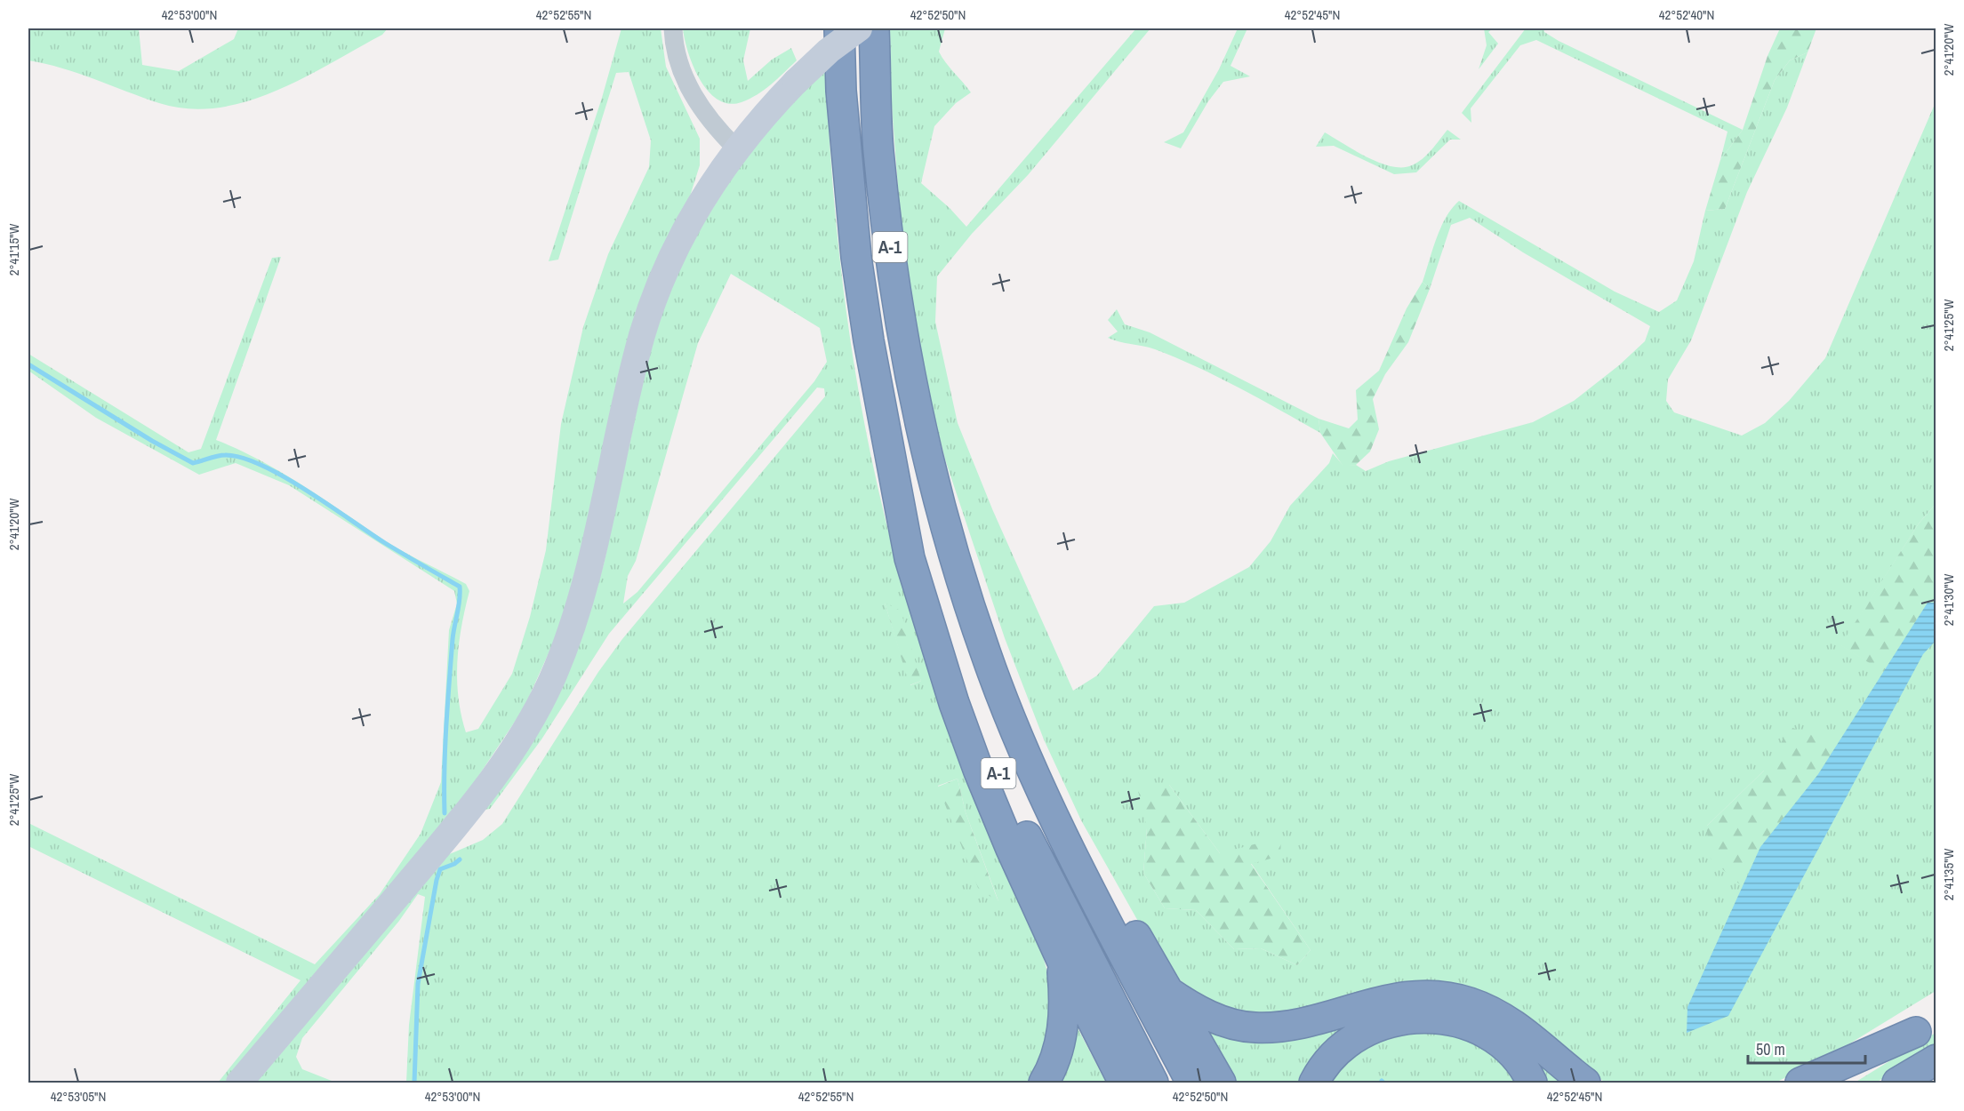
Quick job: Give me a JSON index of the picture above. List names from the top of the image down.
{
  "streets": {
    "highway": ["A-1"]
  },
  "scale_bar": "50 m",
  "coordinates": [
    "42°53'00\"N",
    "42°52'55\"N",
    "42°52'50\"N",
    "42°52'45\"N",
    "42°52'40\"N",
    "2°41'20\"W",
    "2°41'15\"W",
    "2°41'25\"W",
    "2°41'30\"W",
    "2°41'35\"W",
    "42°53'05\"N"
  ]
}
